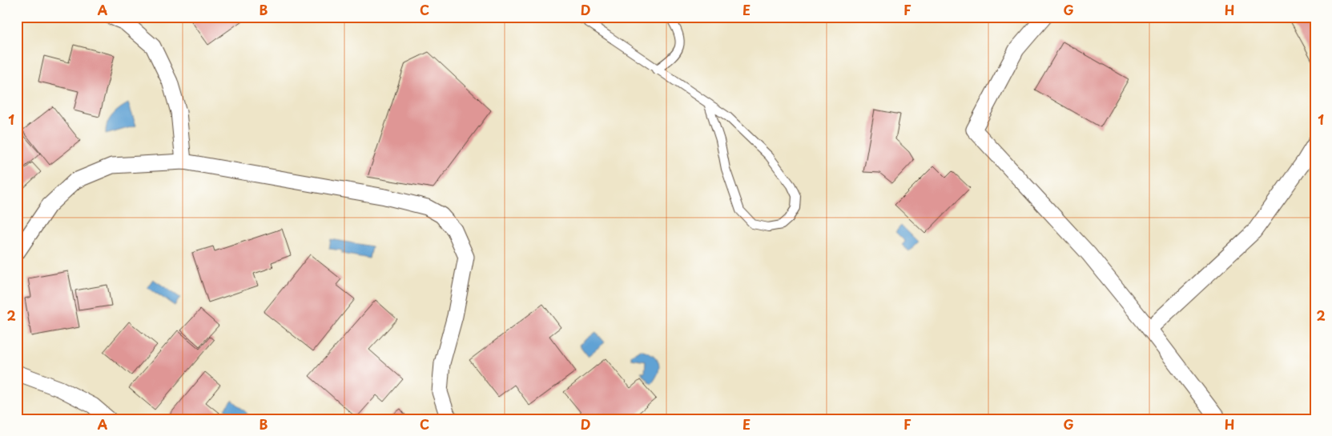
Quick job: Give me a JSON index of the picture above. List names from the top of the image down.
{
  "grid": {
    "columns": [
      "A",
      "B",
      "C",
      "D",
      "E",
      "F",
      "G",
      "H"
    ],
    "rows": ["1", "2"]
  }
}
